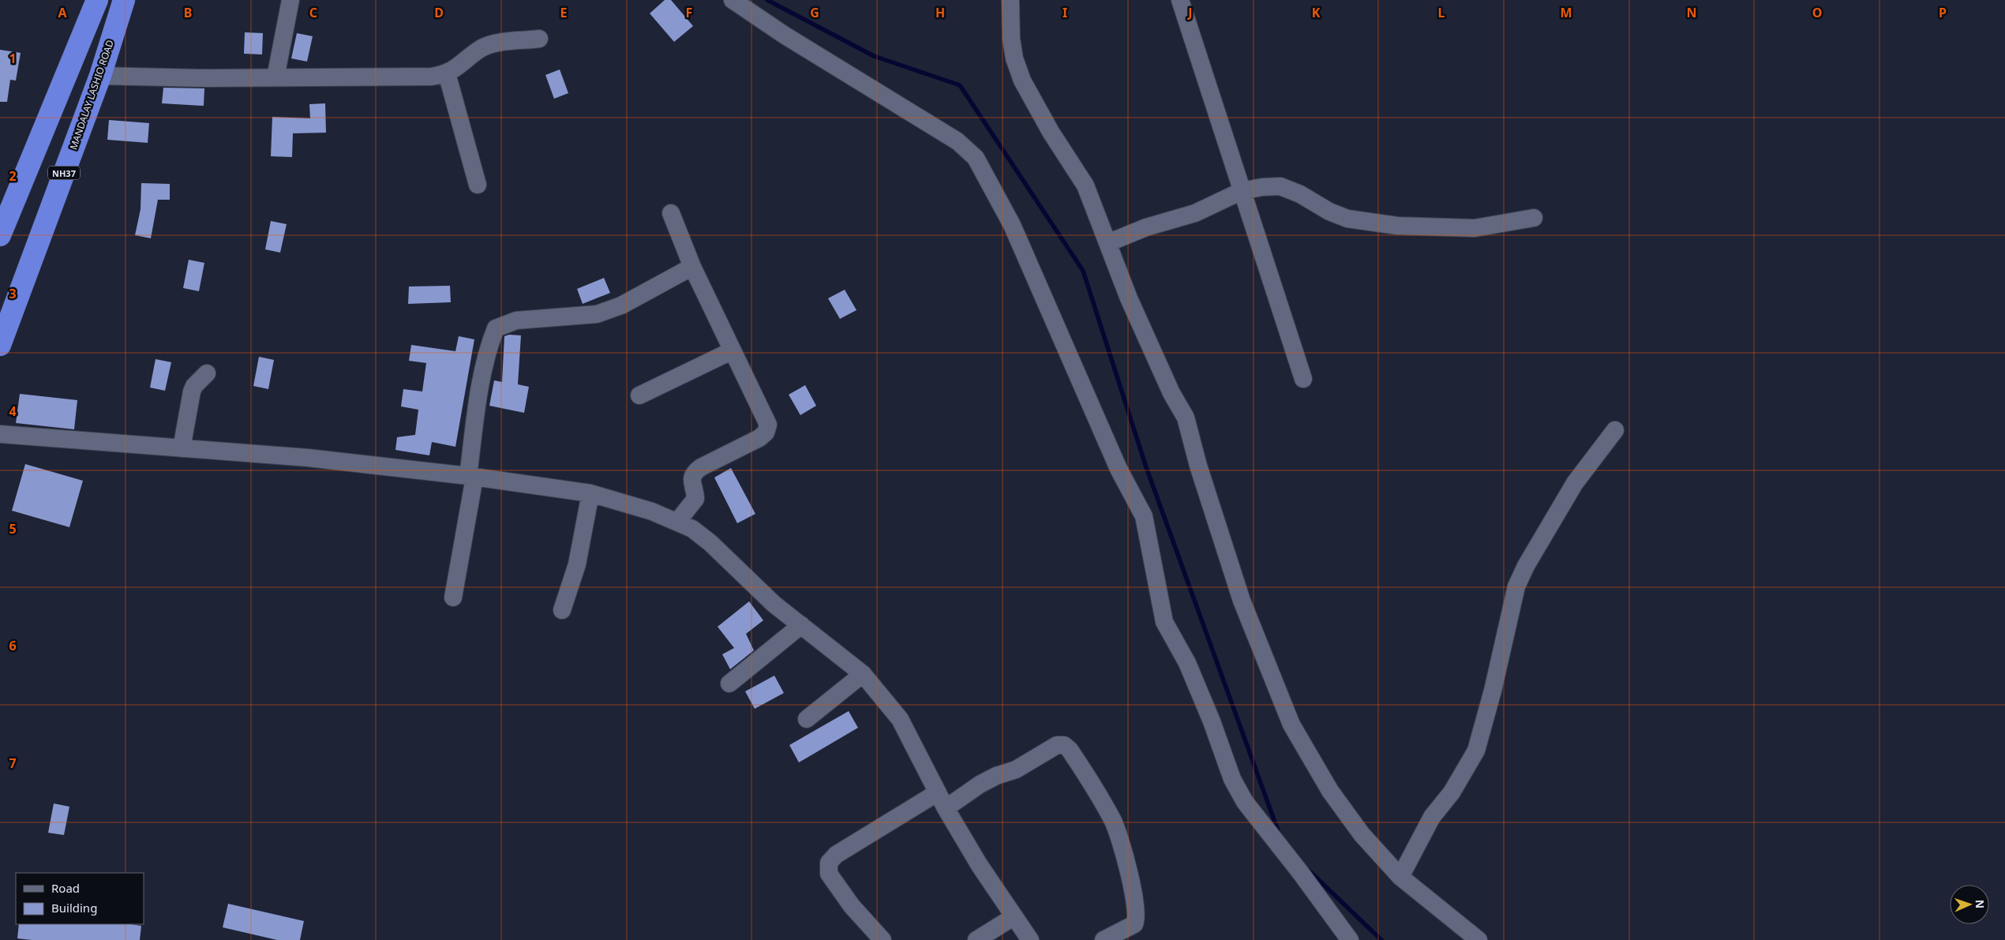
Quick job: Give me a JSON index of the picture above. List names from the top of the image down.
{
  "streets": {
    "highway": ["MANDALAY LASHIO ROAD", "NH37"]
  },
  "legend": ["Road", "Building"],
  "north": "right",
  "grid": {
    "columns": [
      "A",
      "B",
      "C",
      "D",
      "E",
      "F",
      "G",
      "H",
      "I",
      "J",
      "K",
      "L",
      "M",
      "N",
      "O",
      "P"
    ],
    "rows": [
      "1",
      "2",
      "3",
      "4",
      "5",
      "6",
      "7"
    ]
  }
}
